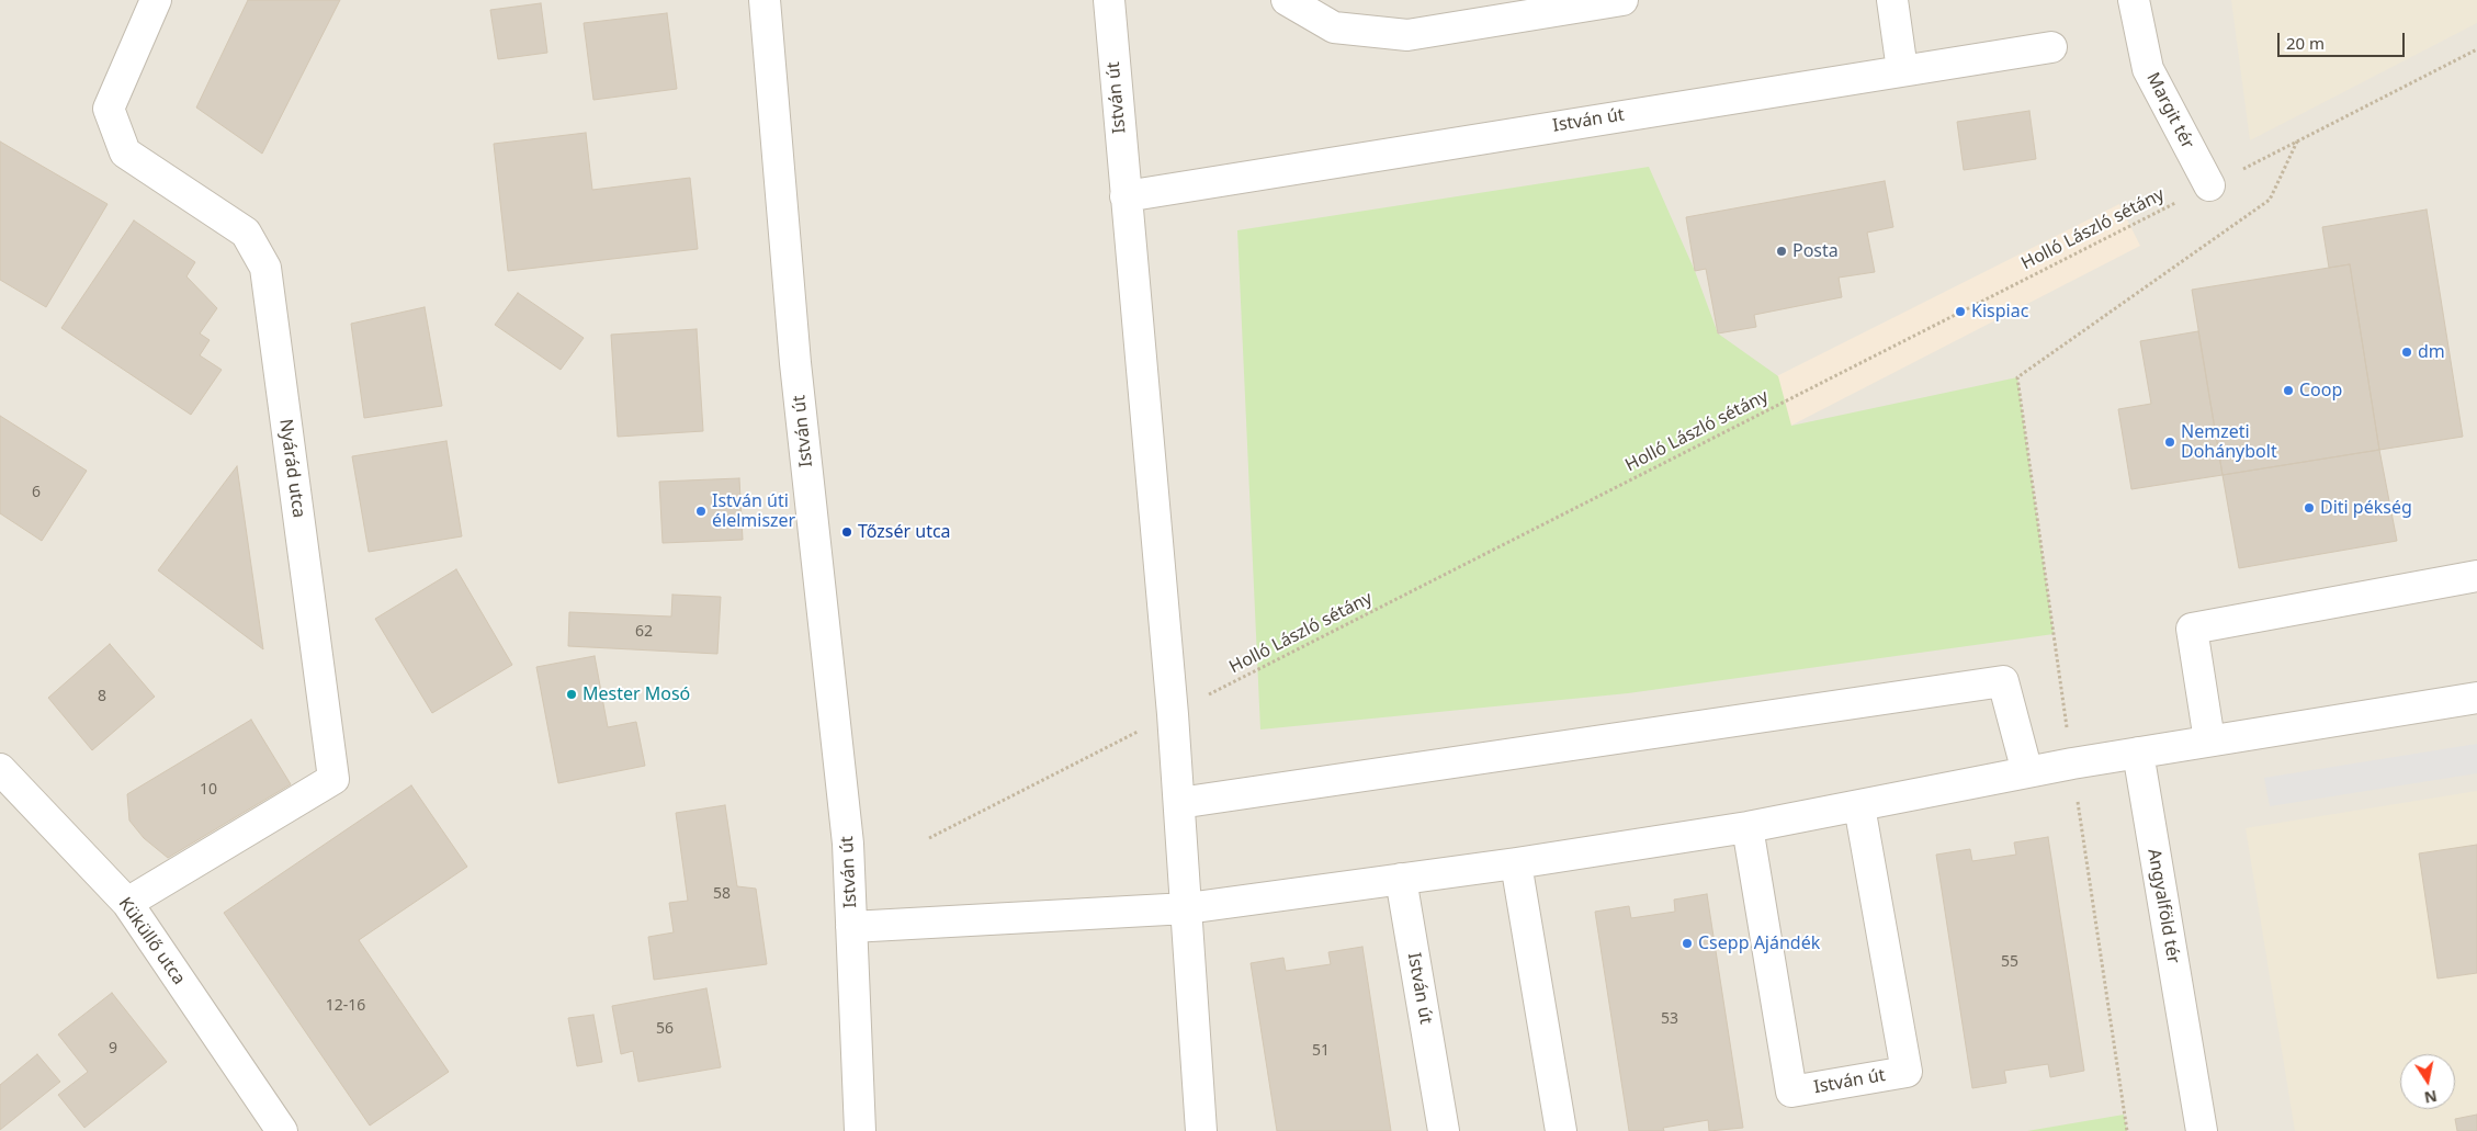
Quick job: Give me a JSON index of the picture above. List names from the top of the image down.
{
  "streets": {
    "street": [
      "István út",
      "Margit tér",
      "Nyárád utca",
      "Angyalföld tér",
      "Küküllő utca"
    ],
    "path": ["Holló László sétány"]
  },
  "crossings": [
    ["István út", "Holló László sétány"],
    ["István út", "Angyalföld tér"],
    ["Margit tér", "Holló László sétány"],
    ["Nyárád utca", "Küküllő utca"]
  ],
  "places": [
    "Posta",
    "Kispiac",
    "dm",
    "Coop",
    "Nemzeti Dohánybolt",
    "Diti pékség",
    "István úti élelmiszer",
    "Tőzsér utca",
    "Mester Mosó",
    "Csepp Ajándék"
  ],
  "house_numbers": [
    "6",
    "62",
    "8",
    "10",
    "58",
    "55",
    "12-16",
    "53",
    "56",
    "9",
    "51"
  ],
  "scale_bar": "20 m",
  "north": "bottom"
}
